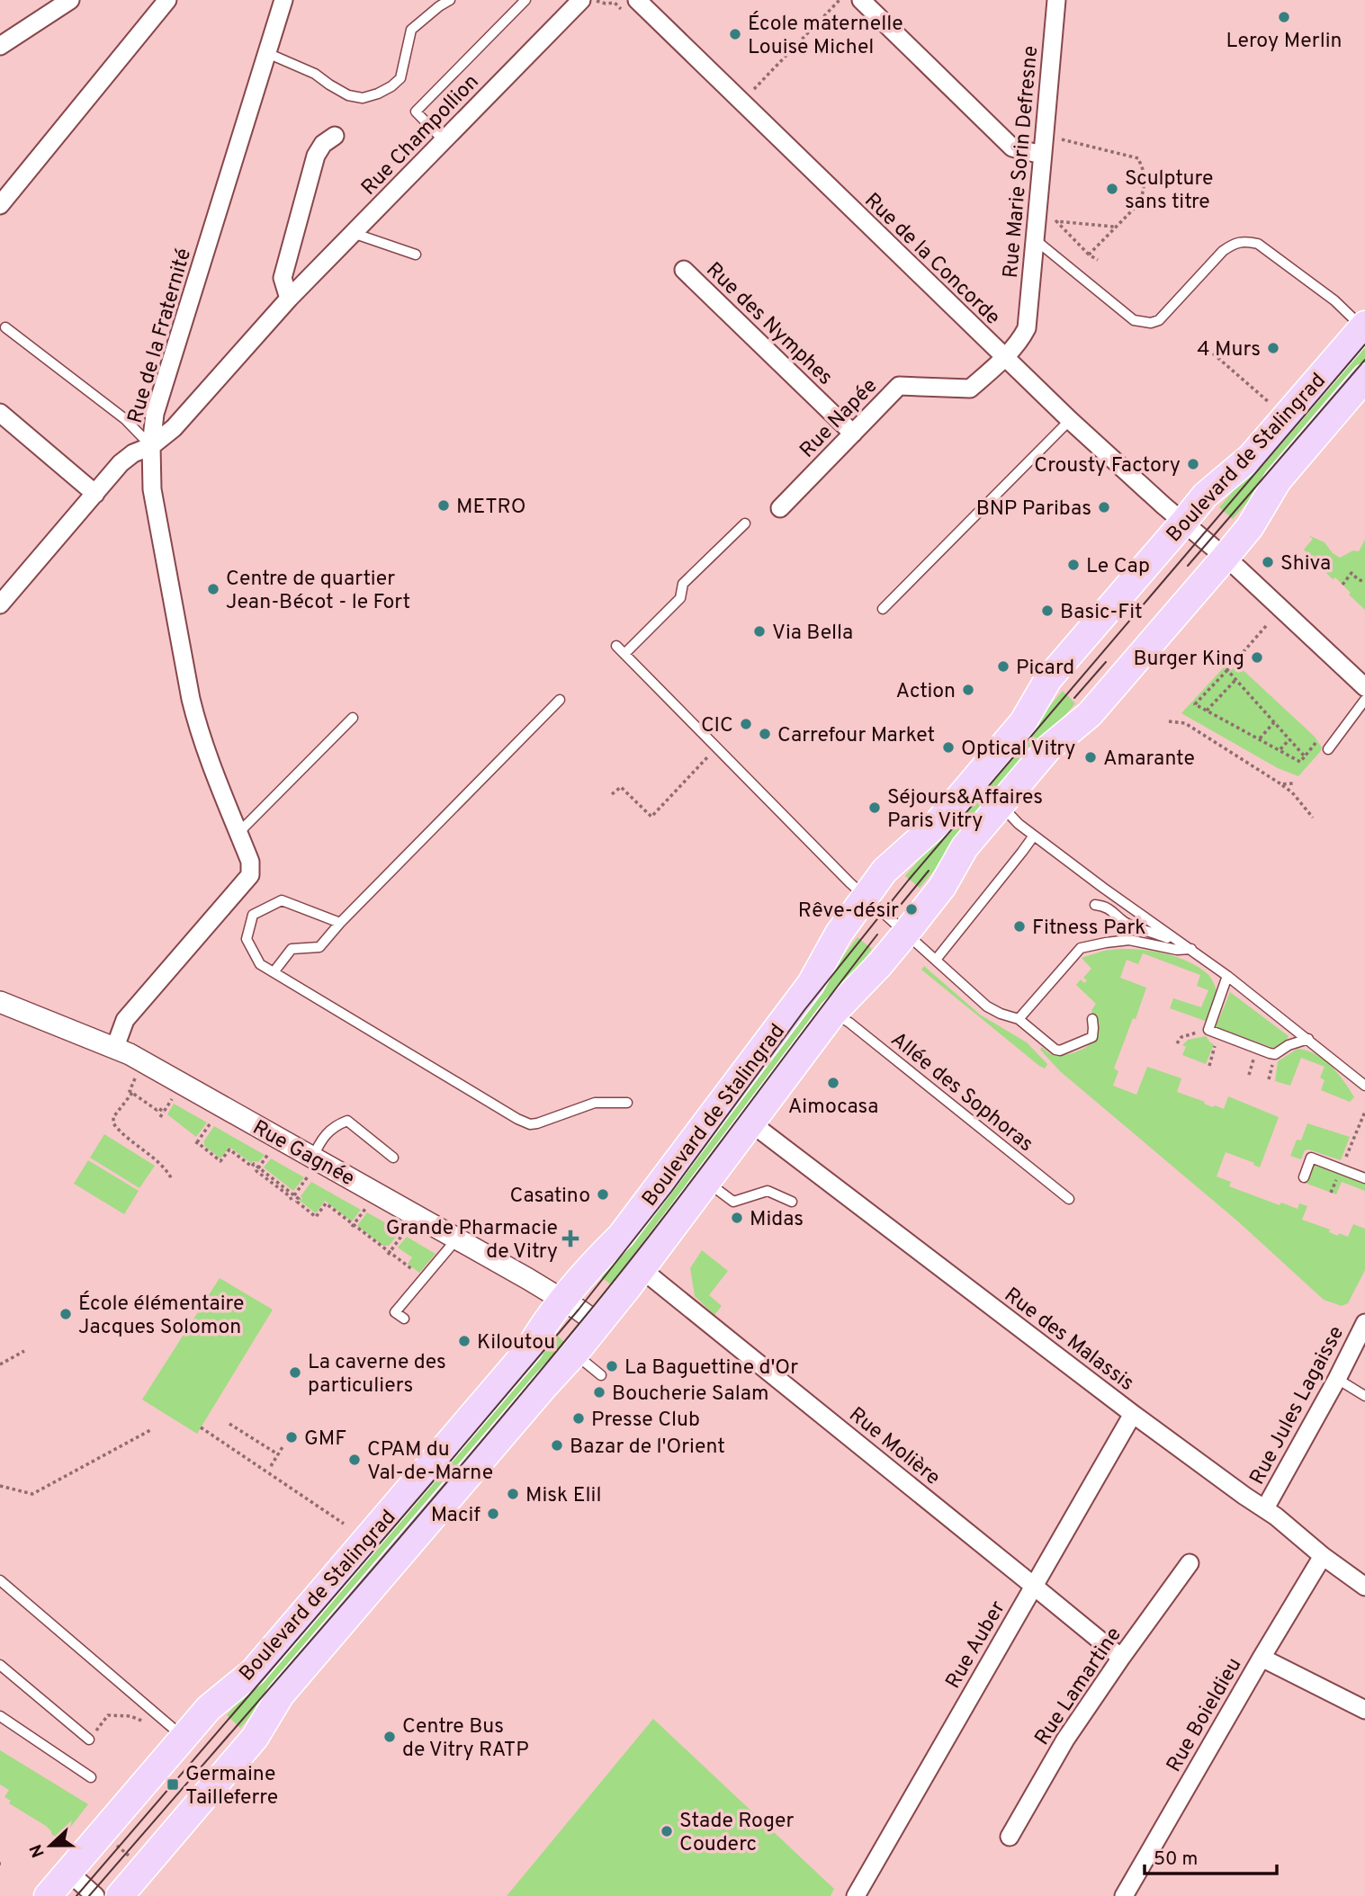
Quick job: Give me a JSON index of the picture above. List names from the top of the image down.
{
  "streets": {
    "main road": ["Boulevard de Stalingrad"],
    "street": [
      "Rue Champollion",
      "Rue Marie Sorin Defresne",
      "Rue de la Concorde",
      "Rue des Nymphes",
      "Rue de la Fraternité",
      "Rue Napée",
      "Rue Gagnée",
      "Rue des Malassis",
      "Rue Jules Lagaisse",
      "Rue Molière",
      "Rue Auber",
      "Rue Lamartine",
      "Rue Boieldieu"
    ],
    "lane": ["Allée des Sophoras"]
  },
  "crossings": [
    ["Rue Champollion", "Rue de la Fraternité"],
    ["Rue Marie Sorin Defresne", "Rue de la Concorde"],
    ["Rue Marie Sorin Defresne", "Rue Napée"],
    ["Rue de la Concorde", "Rue Napée"],
    ["Rue de la Concorde", "Boulevard de Stalingrad"],
    ["Rue des Nymphes", "Rue Napée"],
    ["Rue de la Fraternité", "Rue Gagnée"],
    ["Boulevard de Stalingrad", "Allée des Sophoras"],
    ["Boulevard de Stalingrad", "Rue Gagnée"],
    ["Boulevard de Stalingrad", "Rue des Malassis"],
    ["Boulevard de Stalingrad", "Rue Molière"],
    ["Rue des Malassis", "Rue Jules Lagaisse"],
    ["Rue des Malassis", "Rue Auber"],
    ["Rue des Malassis", "Rue Boieldieu"],
    ["Rue Molière", "Rue Auber"],
    ["Rue Molière", "Rue Lamartine"]
  ],
  "places": {
    "other": [
      "Leroy Merlin",
      "École maternelle Louise Michel",
      "Sculpture sans titre",
      "4 Murs",
      "Crousty Factory",
      "METRO",
      "BNP Paribas",
      "Shiva",
      "Le Cap",
      "Centre de quartier Jean-Bécot - le Fort",
      "Basic-Fit",
      "Via Bella",
      "Burger King",
      "Picard",
      "Action",
      "CIC",
      "Carrefour Market",
      "Optical Vitry",
      "Amarante",
      "Séjours&Affaires Paris Vitry",
      "Rêve-désir",
      "Fitness Park",
      "Aimocasa",
      "Casatino",
      "Midas",
      "École élémentaire Jacques Solomon",
      "Kiloutou",
      "La Baguettine d'Or",
      "La caverne des particuliers",
      "Boucherie Salam",
      "Presse Club",
      "GMF",
      "Bazar de l'Orient",
      "CPAM du Val-de-Marne",
      "Misk Elil",
      "Macif",
      "Centre Bus de Vitry RATP",
      "Stade Roger Couderc"
    ],
    "health": ["Grande Pharmacie de Vitry"],
    "transit": ["Germaine Tailleferre"]
  },
  "scale_bar": "50 m",
  "north": "left"
}
